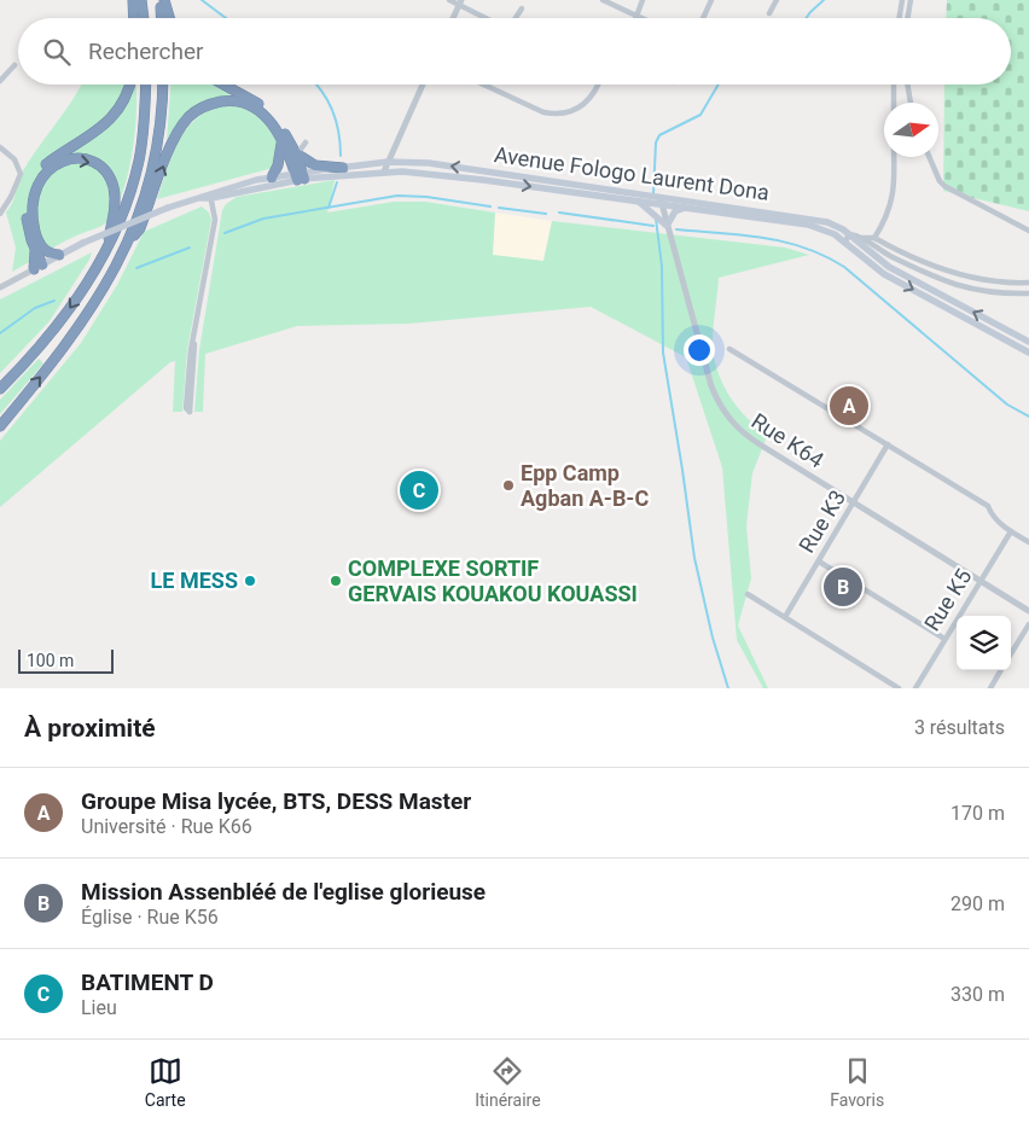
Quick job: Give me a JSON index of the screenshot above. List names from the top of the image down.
{
  "streets": {
    "main road": ["Avenue Fologo Laurent Dona"],
    "street": ["Rue K64", "Rue K3", "Rue K5"]
  },
  "crossings": [
    ["Avenue Fologo Laurent Dona", "Rue K64"],
    ["Rue K64", "Rue K3"],
    ["Rue K64", "Rue K5"]
  ],
  "places": ["Epp Camp Agban A-B-C", "LE MESS", "COMPLEXE SORTIF GERVAIS KOUAKOU KOUASSI"],
  "scale_bar": "100 m",
  "north": "right",
  "page": {
    "search": "Rechercher",
    "pins": ["A", "C", "B"],
    "scale": "100 m",
    "heading": ["À proximité", "3 résultats"],
    "list": [
      {
        "mark": "A",
        "name": "Groupe Misa lycée, BTS, DESS Master",
        "note": "Université · Rue K66",
        "value": "170 m"
      },
      {
        "mark": "B",
        "name": "Mission Assenbléé de l'eglise glorieuse",
        "note": "Église · Rue K56",
        "value": "290 m"
      },
      {
        "mark": "C",
        "name": "BATIMENT D",
        "note": "Lieu",
        "value": "330 m"
      }
    ],
    "nav": ["Carte", "Itinéraire", "Favoris"]
  }
}
